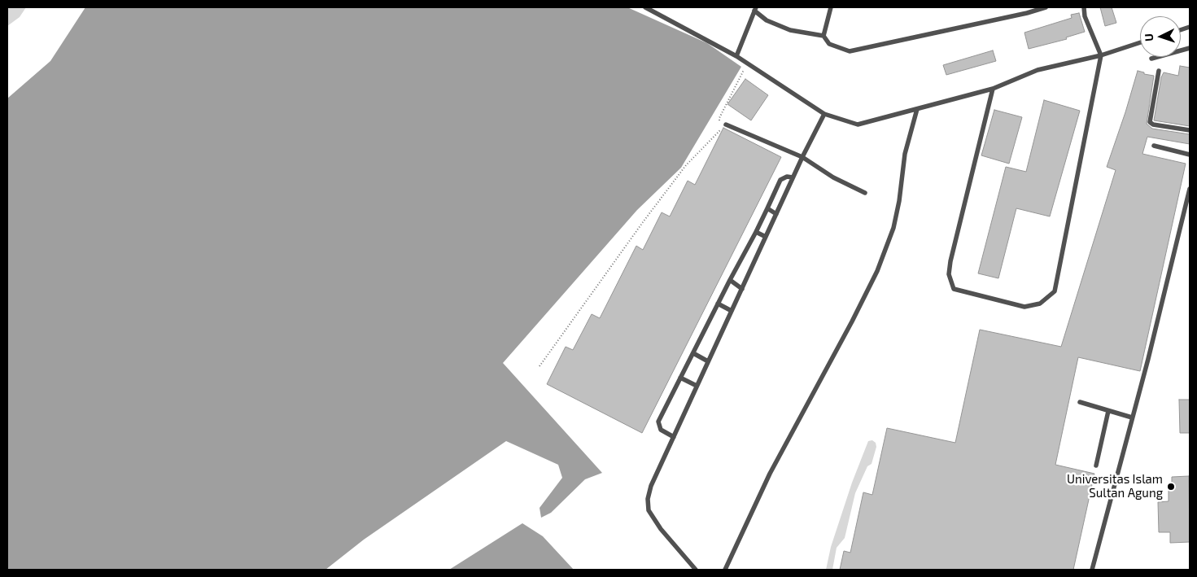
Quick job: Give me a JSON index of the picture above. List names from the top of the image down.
{
  "places": ["Universitas Islam Sultan Agung"],
  "north": "left"
}
